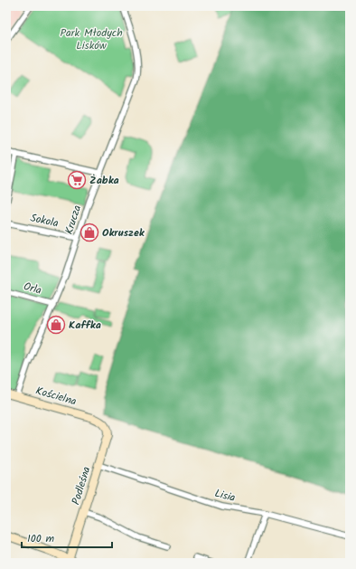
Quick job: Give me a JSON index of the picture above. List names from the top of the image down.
{
  "streets": {
    "street": [
      "Krucza",
      "Sokola",
      "Orla",
      "Kościelna",
      "Podleśna",
      "Lisia"
    ]
  },
  "crossings": [
    ["Krucza", "Sokola"],
    ["Krucza", "Orla"],
    ["Krucza", "Kościelna"],
    ["Kościelna", "Podleśna"],
    ["Podleśna", "Lisia"]
  ],
  "parks": ["Park Młodych Lisków"],
  "places": {
    "supermarket": ["Żabka"],
    "shop": ["Okruszek", "Kaffka"]
  },
  "scale_bar": "100 m"
}
